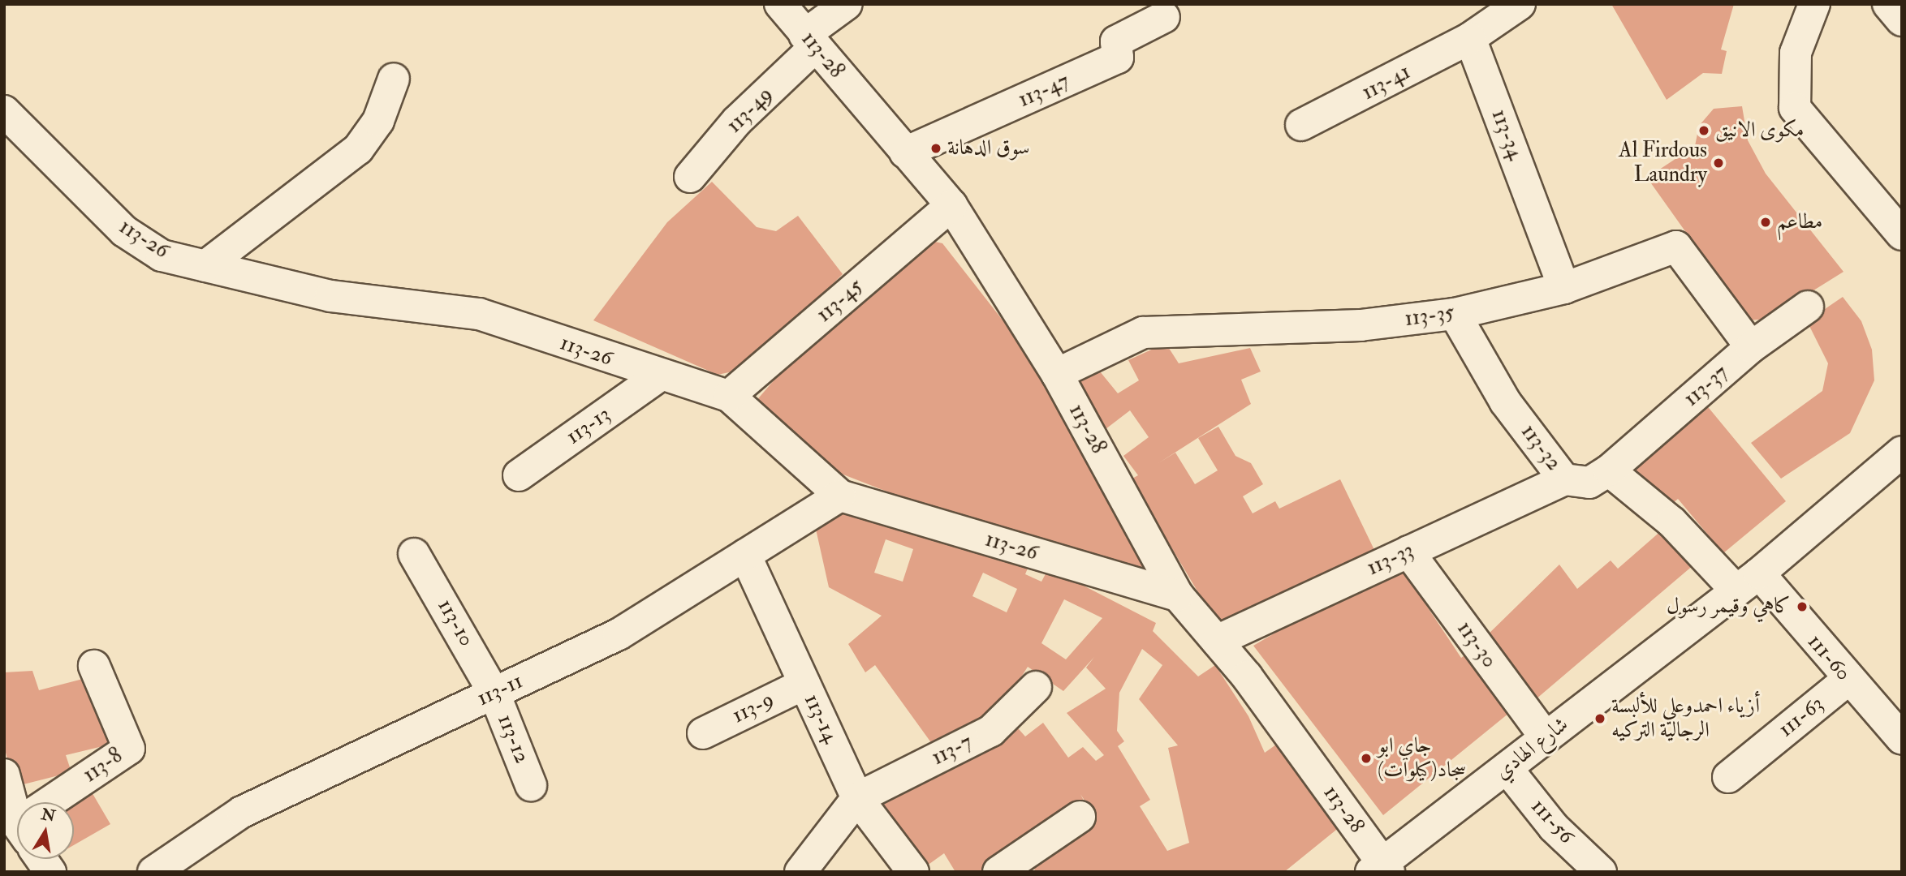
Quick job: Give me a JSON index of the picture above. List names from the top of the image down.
{
  "streets": {
    "street": [
      "113-28",
      "113-41",
      "113-47",
      "113-49",
      "113-34",
      "113-26",
      "113-45",
      "113-35",
      "113-37",
      "113-13",
      "113-32",
      "113-33",
      "113-10",
      "113-30",
      "111-60",
      "113-11",
      "113-9",
      "111-63",
      "113-14",
      "113-12",
      "شارع الهادي",
      "113-7",
      "113-8",
      "111-56"
    ]
  },
  "crossings": [
    ["113-28", "113-47"],
    ["113-28", "113-49"],
    ["113-28", "113-26"],
    ["113-28", "113-45"],
    ["113-28", "113-35"],
    ["113-28", "113-33"],
    ["113-28", "شارع الهادي"],
    ["113-41", "113-34"],
    ["113-34", "113-35"],
    ["113-26", "113-45"],
    ["113-26", "113-13"],
    ["113-26", "113-11"],
    ["113-35", "113-37"],
    ["113-35", "113-32"],
    ["113-37", "113-32"],
    ["113-32", "113-33"],
    ["113-33", "113-30"],
    ["113-10", "113-11"],
    ["113-10", "113-12"],
    ["113-30", "شارع الهادي"],
    ["111-60", "111-63"],
    ["111-60", "شارع الهادي"],
    ["113-11", "113-14"],
    ["113-11", "113-12"],
    ["113-9", "113-14"],
    ["113-14", "113-7"],
    ["شارع الهادي", "111-56"]
  ],
  "places": [
    "مكوى الانيق",
    "سوق الدهانة",
    "Al Firdous Laundry",
    "مطاعم",
    "كاهي وقيمر رسول",
    "أزياء احمدوعلي للألبسة الرجالية التركيه",
    "جاي ابو سجاد(كيلوات)"
  ],
  "north": "top"
}
